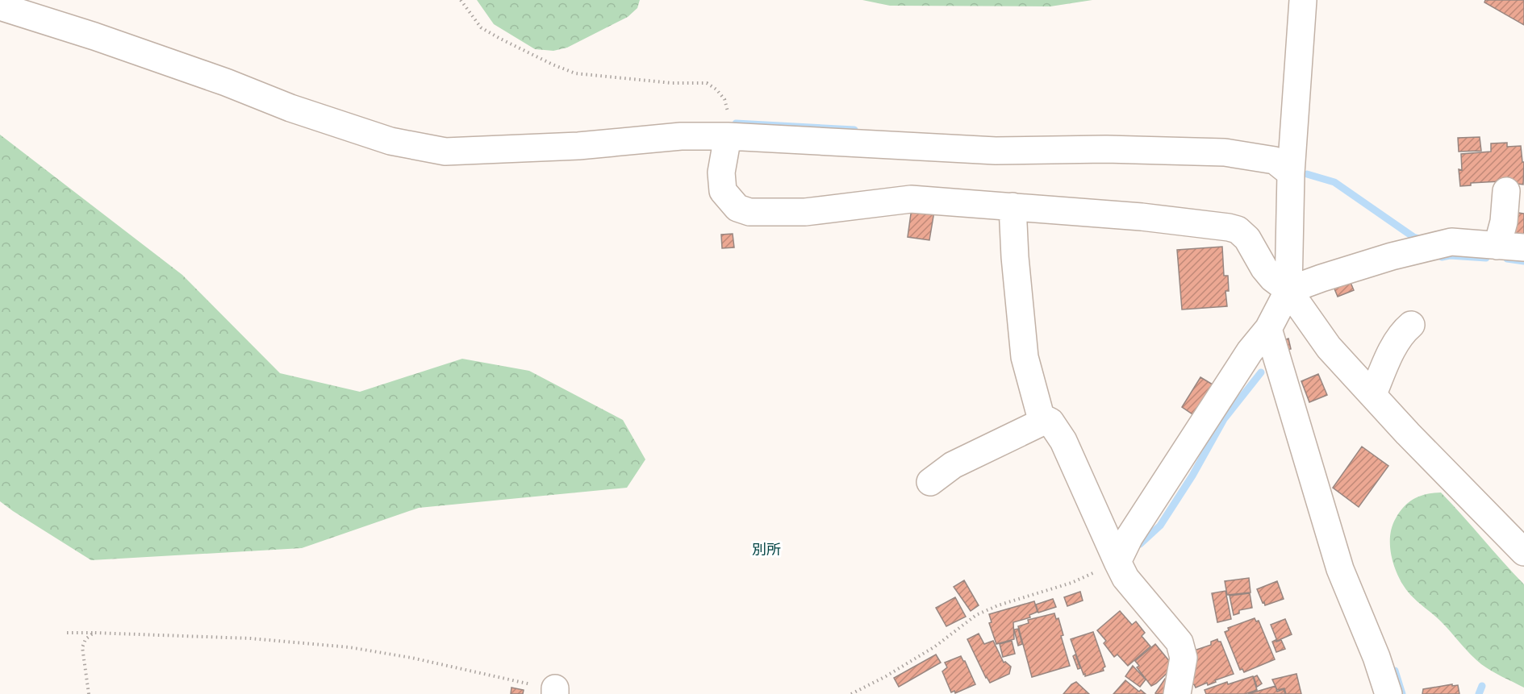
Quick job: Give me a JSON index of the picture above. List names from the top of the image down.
{
  "districts": ["別所"]
}
